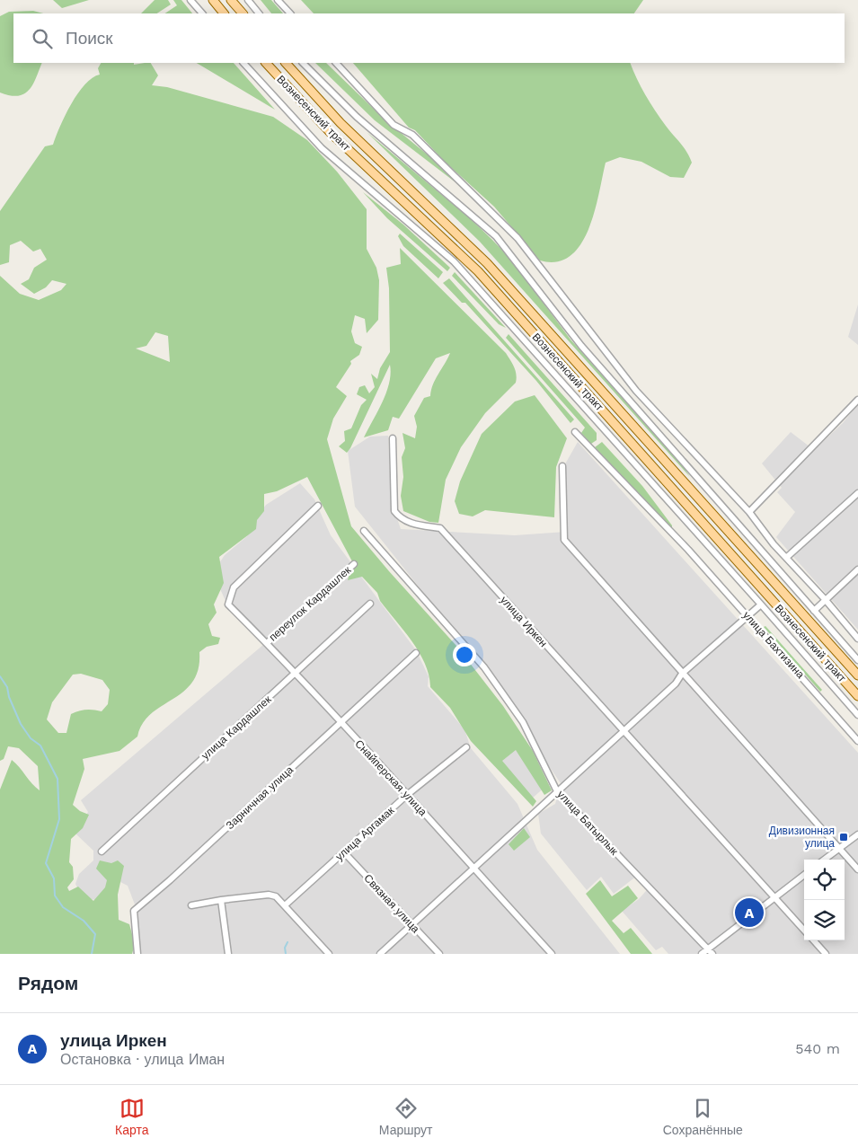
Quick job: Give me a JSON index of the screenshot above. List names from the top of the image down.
{
  "streets": {
    "main road": ["Вознесенский тракт"],
    "street": [
      "переулок Кардашлек",
      "улица Иркен",
      "улица Бахтизина",
      "улица Кардашлек",
      "Снайперская улица",
      "Зарничная улица",
      "улица Батырлык",
      "улица Аргамак",
      "Связная улица"
    ]
  },
  "crossings": [
    ["переулок Кардашлек", "Снайперская улица"],
    ["улица Кардашлек", "Снайперская улица"],
    ["Снайперская улица", "Зарничная улица"],
    ["Снайперская улица", "улица Аргамак"],
    ["улица Аргамак", "Связная улица"]
  ],
  "places": {
    "transit": ["Дивизионная улица"]
  },
  "page": {
    "search": "Поиск",
    "pins": "A",
    "heading": "Рядом",
    "list": [
      {
        "mark": "A",
        "name": "улица Иркен",
        "note": "Остановка · улица Иман",
        "value": "540 m"
      }
    ],
    "nav": ["Карта", "Маршрут", "Сохранённые"]
  }
}
